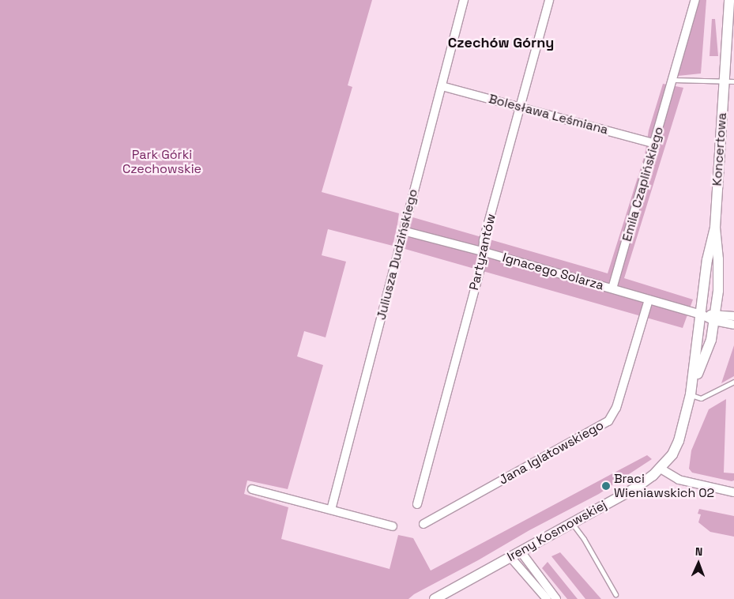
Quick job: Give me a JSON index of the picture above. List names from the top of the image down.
{
  "streets": {
    "street": [
      "Bolesława Leśmiana",
      "Koncertowa",
      "Emila Czaplińskiego",
      "Partyzantów",
      "Juliusza Dudzińskiego",
      "Ignacego Solarza",
      "Jana Iglatowskiego",
      "Ireny Kosmowskiej"
    ]
  },
  "crossings": [
    ["Bolesława Leśmiana", "Emila Czaplińskiego"],
    ["Bolesława Leśmiana", "Partyzantów"],
    ["Bolesława Leśmiana", "Juliusza Dudzińskiego"],
    ["Koncertowa", "Ignacego Solarza"],
    ["Koncertowa", "Ireny Kosmowskiej"],
    ["Emila Czaplińskiego", "Ignacego Solarza"],
    ["Partyzantów", "Ignacego Solarza"],
    ["Juliusza Dudzińskiego", "Ignacego Solarza"],
    ["Ignacego Solarza", "Jana Iglatowskiego"],
    ["Ignacego Solarza", "Ireny Kosmowskiej"]
  ],
  "districts": ["Czechów Górny"],
  "parks": ["Park Górki Czechowskie"],
  "places": ["Braci Wieniawskich 02"],
  "north": "top"
}
